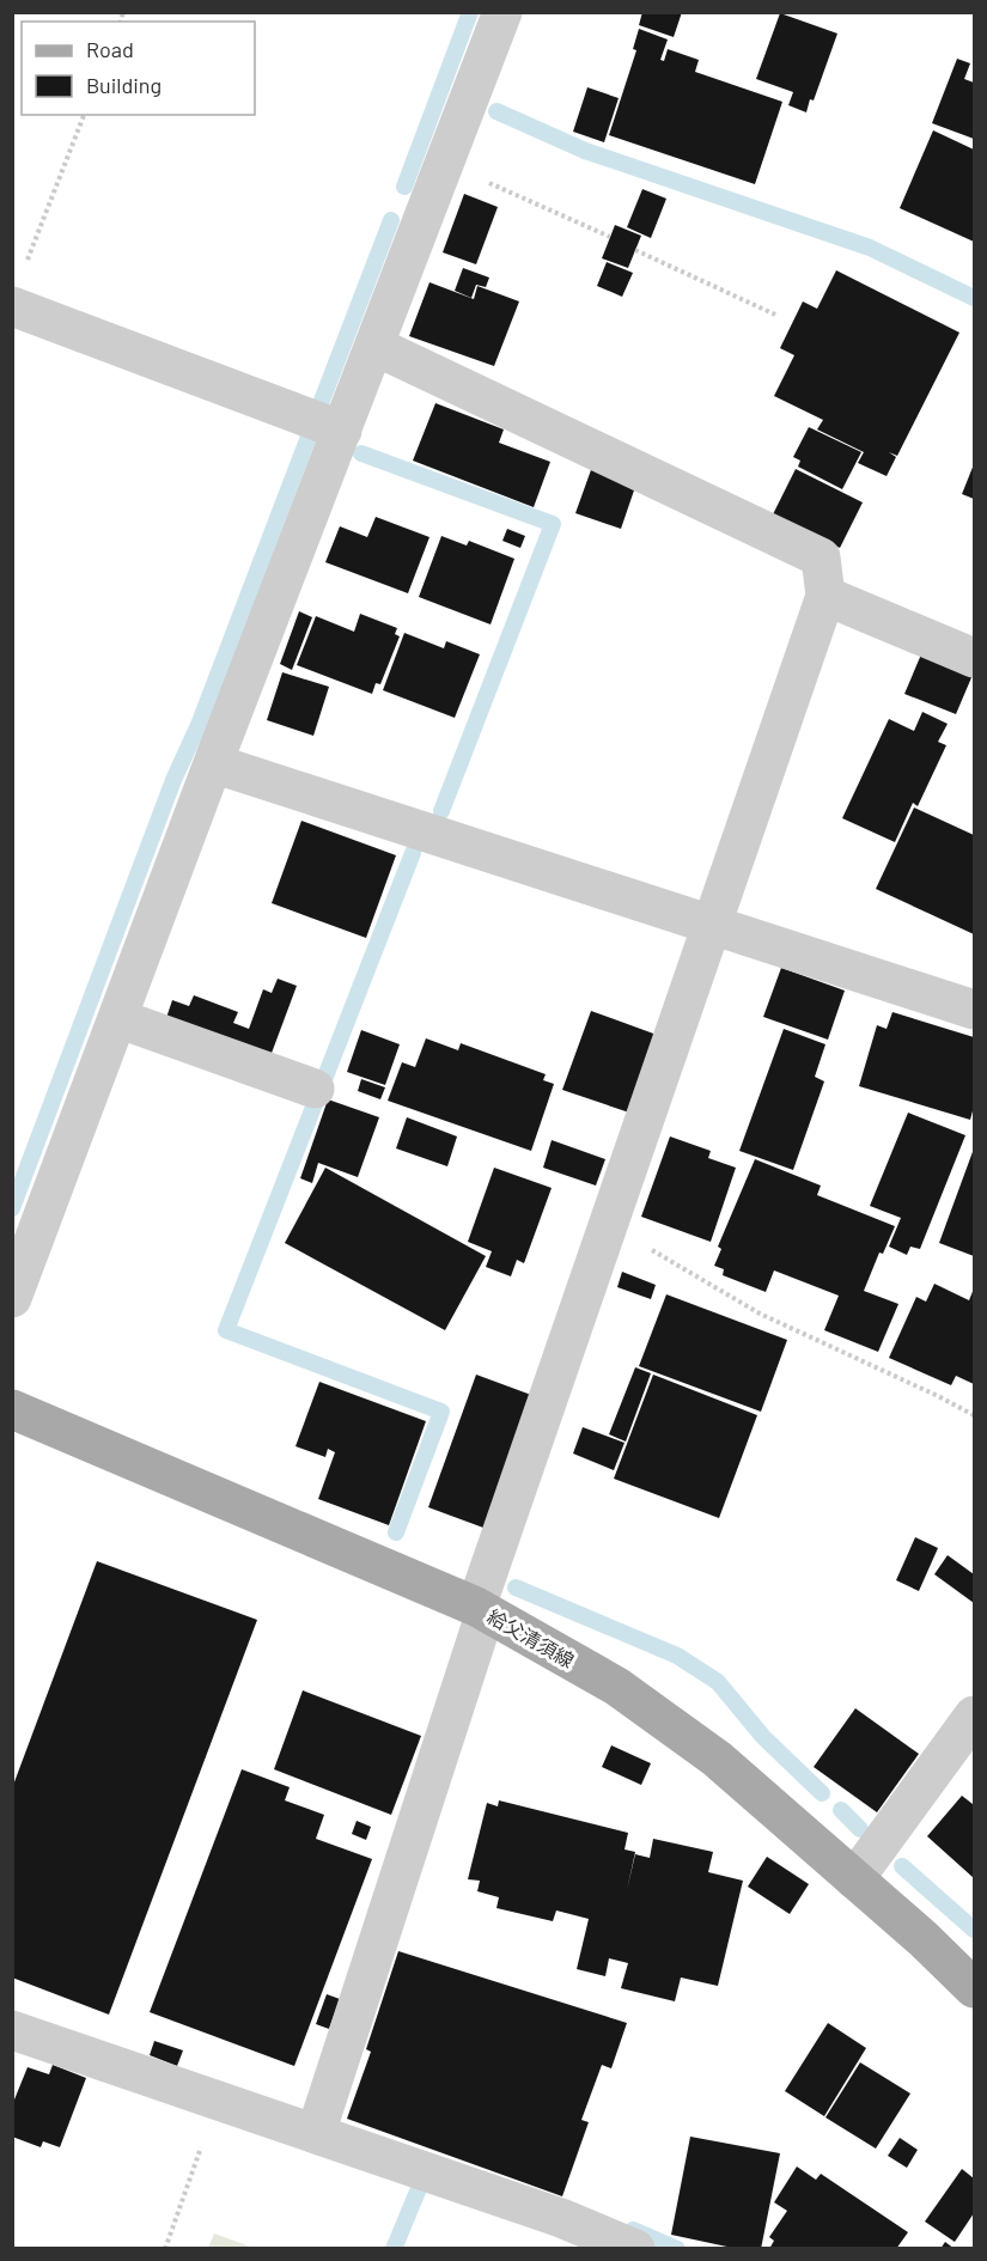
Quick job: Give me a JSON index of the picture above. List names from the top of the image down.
{
  "streets": {
    "main road": ["給父清須線"]
  },
  "legend": ["Road", "Building"]
}
